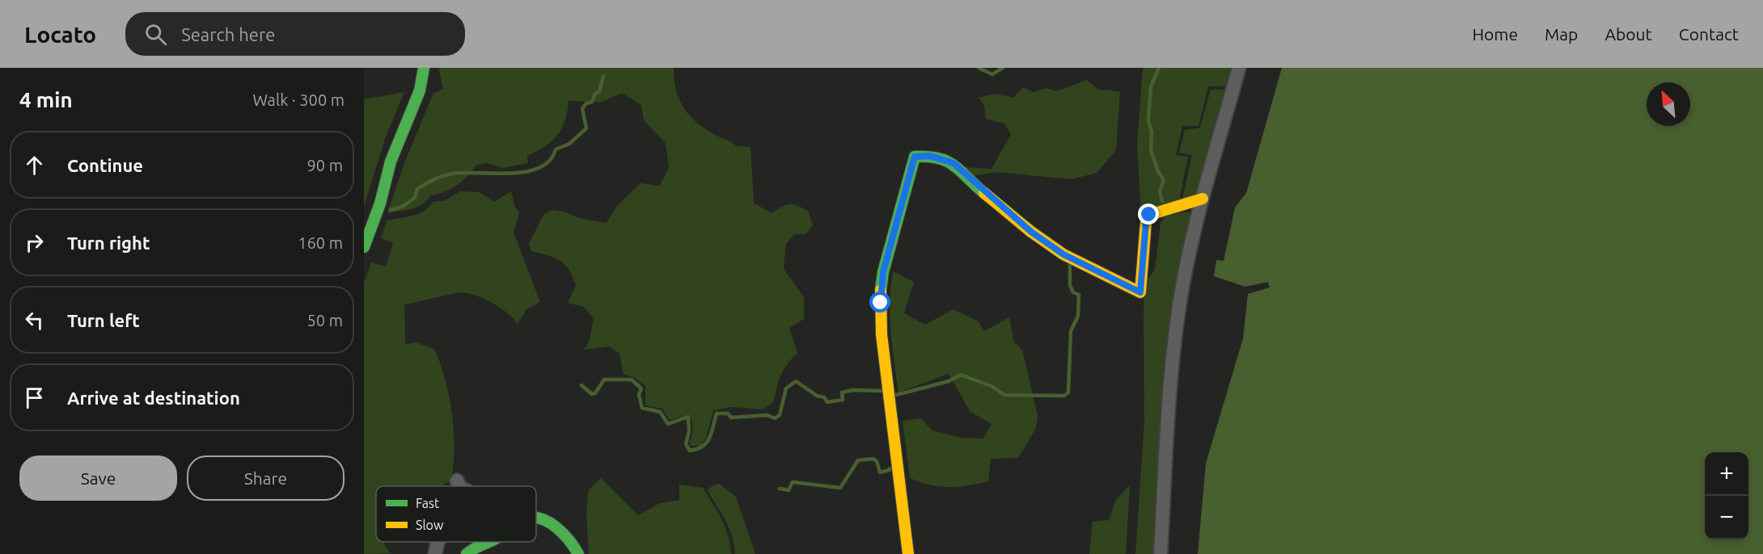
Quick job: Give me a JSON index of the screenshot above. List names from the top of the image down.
{
  "legend": ["Fast", "Slow"],
  "north": "top left",
  "page": {
    "header": "Locato",
    "search": "Search here",
    "nav": [
      "Home",
      "Map",
      "About",
      "Contact"
    ],
    "heading": ["4 min", "Walk · 300 m"],
    "list": [
      ["Continue", "90 m"],
      ["Turn right", "160 m"],
      ["Turn left", "50 m"],
      "Arrive at destination"
    ],
    "buttons": ["Save", "Share"],
    "map_buttons": ["+", "−"]
  }
}
